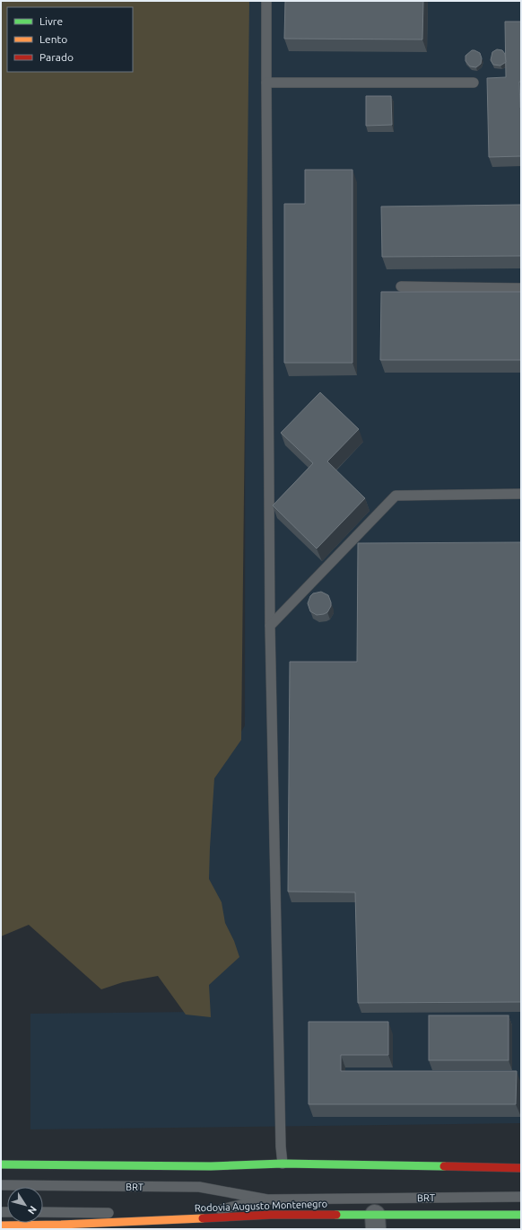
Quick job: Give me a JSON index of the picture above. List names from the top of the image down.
{
  "streets": {
    "main road": ["Rodovia Augusto Montenegro"],
    "lane": ["BRT"]
  },
  "crossings": [
    ["BRT", "Rodovia Augusto Montenegro"]
  ],
  "legend": ["Livre", "Lento", "Parado"],
  "north": "bottom right"
}
